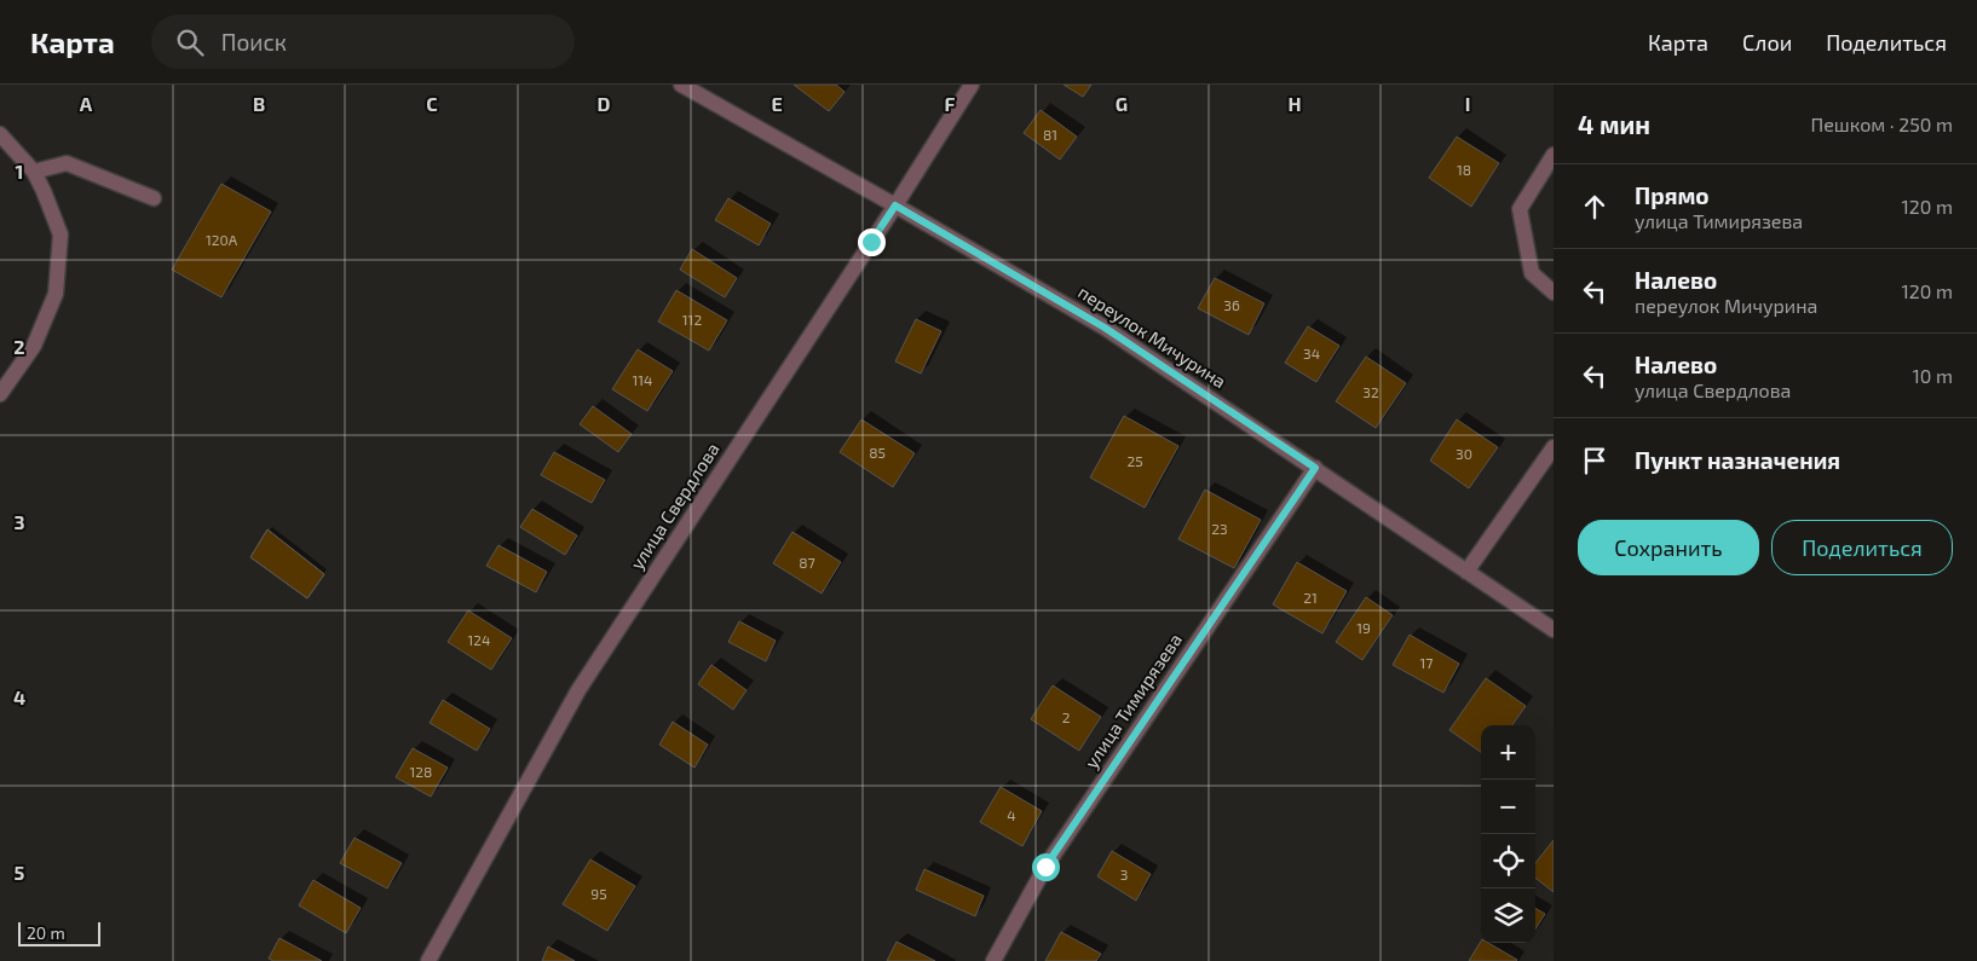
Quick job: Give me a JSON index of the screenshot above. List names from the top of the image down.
{
  "streets": {
    "street": ["переулок Мичурина", "улица Свердлова", "улица Тимирязева"]
  },
  "crossings": [
    ["переулок Мичурина", "улица Свердлова"],
    ["переулок Мичурина", "улица Тимирязева"]
  ],
  "house_numbers": [
    "81",
    "18",
    "120А",
    "36",
    "112",
    "34",
    "114",
    "32",
    "85",
    "30",
    "25",
    "23",
    "87",
    "21",
    "19",
    "124",
    "17",
    "2",
    "128",
    "4",
    "3",
    "95"
  ],
  "scale_bar": "20 m",
  "page": {
    "header": "Карта",
    "search": "Поиск",
    "nav": ["Карта", "Слои", "Поделиться"],
    "heading": ["4 мин", "Пешком · 250 m"],
    "list": [
      ["Прямо", "улица Тимирязева", "120 m"],
      ["Налево", "переулок Мичурина", "120 m"],
      ["Налево", "улица Свердлова", "10 m"],
      "Пункт назначения"
    ],
    "buttons": ["Сохранить", "Поделиться"],
    "map_buttons": ["+", "−"],
    "scale": "20 m"
  },
  "grid": {
    "columns": [
      "A",
      "B",
      "C",
      "D",
      "E",
      "F",
      "G",
      "H",
      "I"
    ],
    "rows": [
      "1",
      "2",
      "3",
      "4",
      "5"
    ]
  }
}
